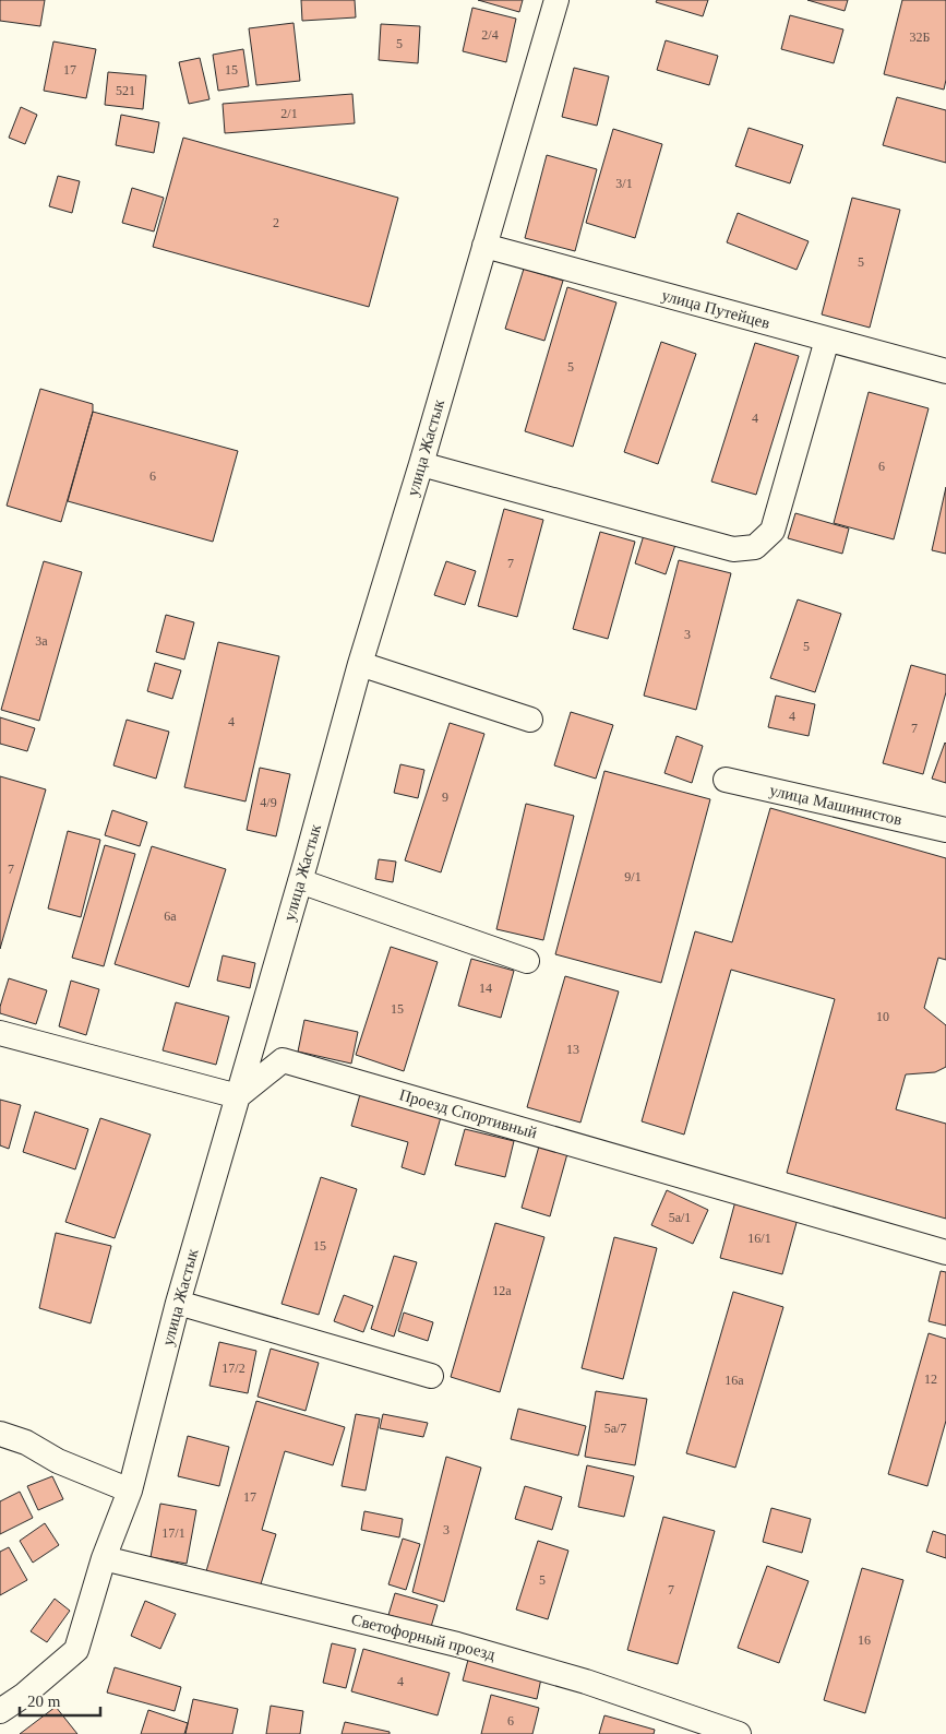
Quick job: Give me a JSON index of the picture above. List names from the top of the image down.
{
  "streets": {
    "street": [
      "улица Путейцев",
      "улица Жастык",
      "улица Машинистов",
      "Проезд Спортивный",
      "Светофорный проезд"
    ]
  },
  "crossings": [
    ["улица Путейцев", "улица Жастык"],
    ["улица Жастык", "Проезд Спортивный"],
    ["улица Жастык", "Светофорный проезд"]
  ],
  "house_numbers": [
    "2/4",
    "32Б",
    "5",
    "17",
    "15",
    "521",
    "2/1",
    "3/1",
    "2",
    "5",
    "5",
    "4",
    "6",
    "6",
    "7",
    "3",
    "3а",
    "5",
    "4",
    "4",
    "7",
    "9",
    "4/9",
    "7",
    "9/1",
    "6а",
    "14",
    "15",
    "10",
    "13",
    "5а/1",
    "16/1",
    "15",
    "12а",
    "17/2",
    "12",
    "16а",
    "5а/7",
    "17",
    "3",
    "17/1",
    "5",
    "7",
    "16",
    "4",
    "6"
  ],
  "scale_bar": "20 m"
}
